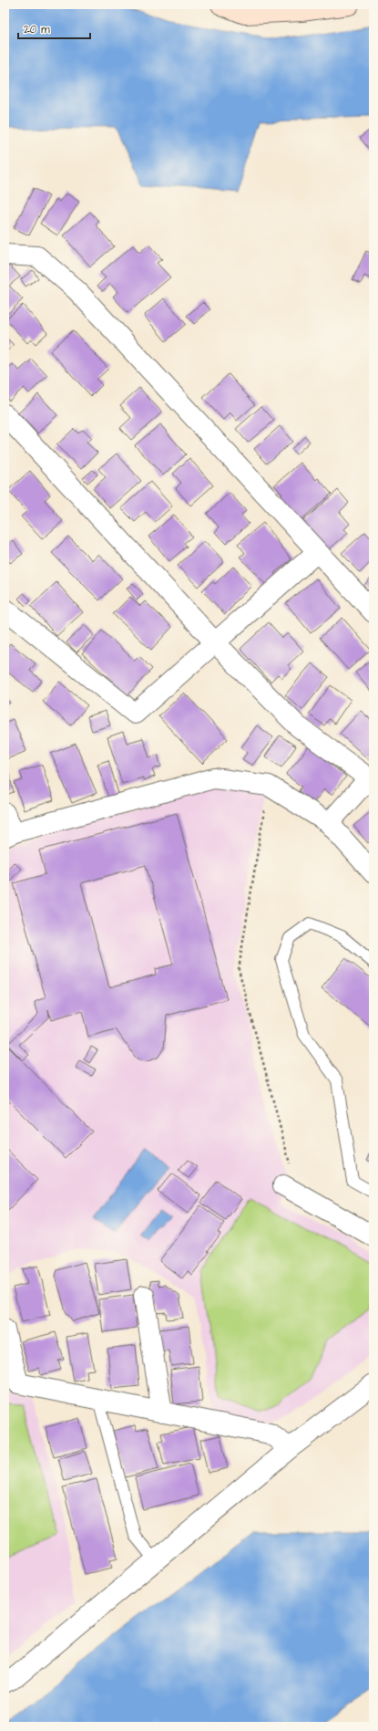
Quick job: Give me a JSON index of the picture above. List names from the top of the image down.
{
  "scale_bar": "20 m"
}
